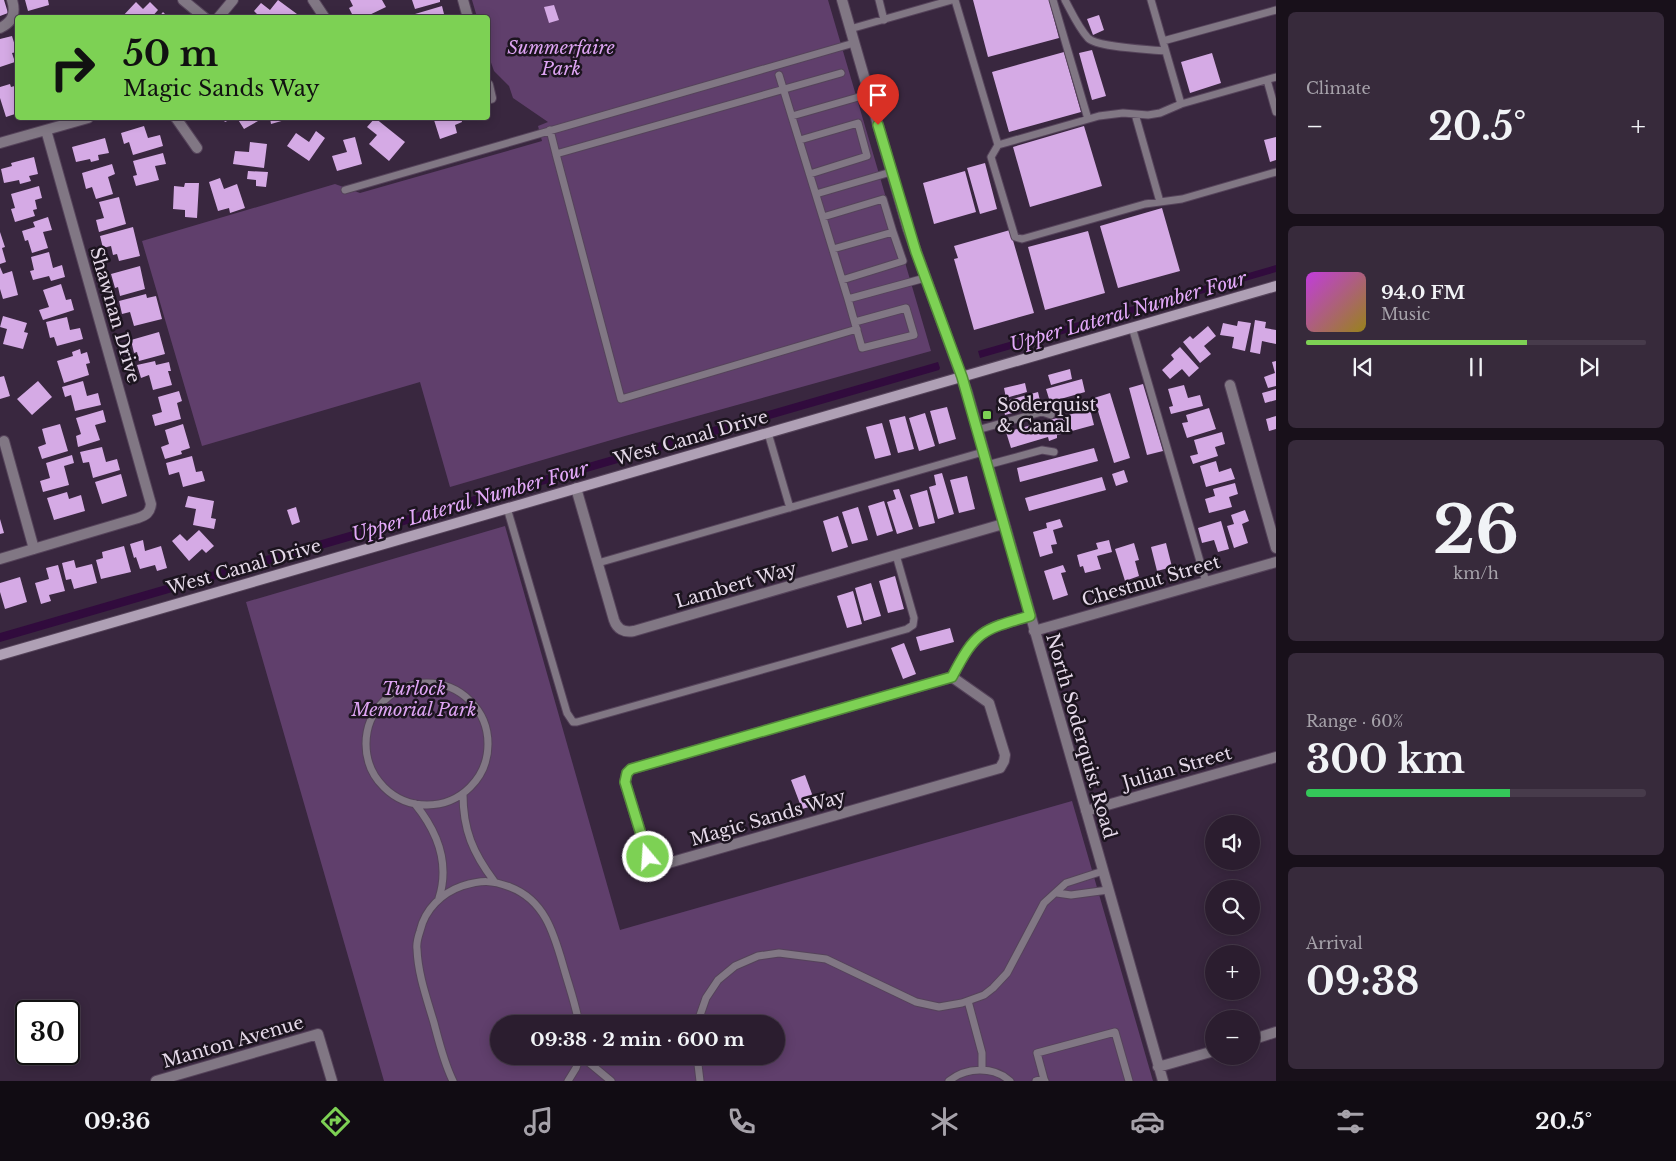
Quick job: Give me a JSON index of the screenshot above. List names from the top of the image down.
{
  "streets": {
    "street": [
      "Shawnan Drive",
      "West Canal Drive",
      "Chestnut Street",
      "Lambert Way",
      "North Soderquist Road",
      "Julian Street",
      "Magic Sands Way",
      "Manton Avenue"
    ]
  },
  "crossings": [
    ["West Canal Drive", "Lambert Way"],
    ["West Canal Drive", "North Soderquist Road"],
    ["Chestnut Street", "North Soderquist Road"],
    ["Lambert Way", "North Soderquist Road"],
    ["North Soderquist Road", "Julian Street"]
  ],
  "water": ["Upper Lateral Number Four"],
  "parks": ["Summerfaire Park", "Turlock Memorial Park"],
  "places": {
    "transit": ["Soderquist & Canal"]
  },
  "page": {
    "tile": [
      "Climate",
      ["26", "km/h"],
      ["Range · 60%", "300 km"],
      ["Arrival", "09:38"]
    ],
    "turn": ["50 m", "Magic Sands Way"],
    "heat": ["−", "20.5°", "+"],
    "song": ["94.0 FM", "Music"],
    "map_buttons": ["+", "−"],
    "limit": "30",
    "trip": "09:38 · 2 min · 600 m",
    "tabs": ["09:36", "20.5°"]
  }
}
